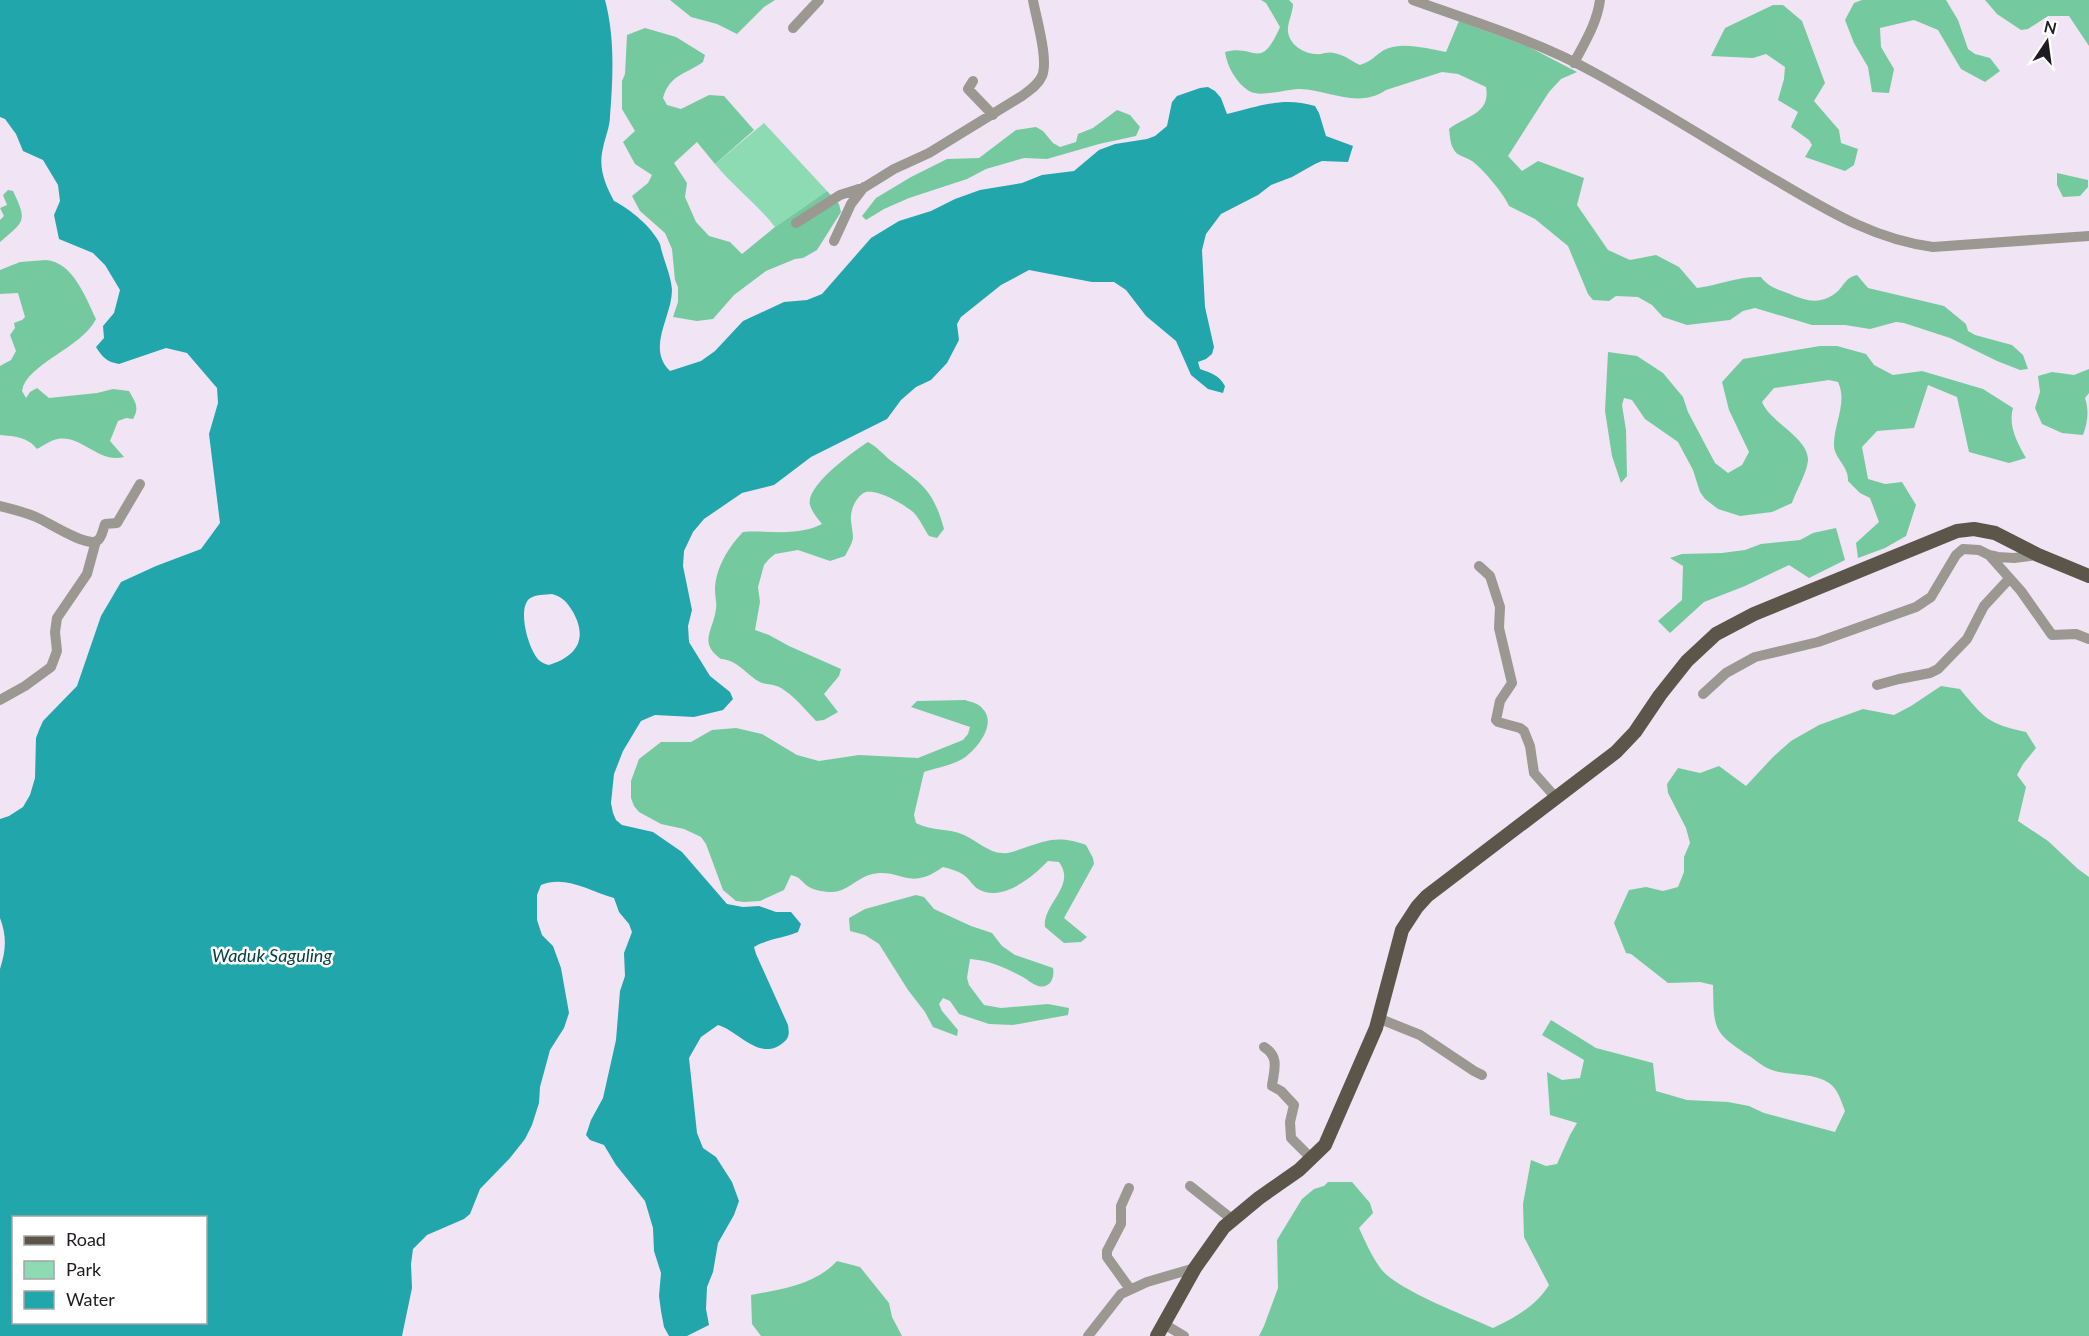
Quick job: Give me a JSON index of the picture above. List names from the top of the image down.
{
  "water": ["Waduk Saguling"],
  "legend": ["Road", "Park", "Water"],
  "north": "top"
}
